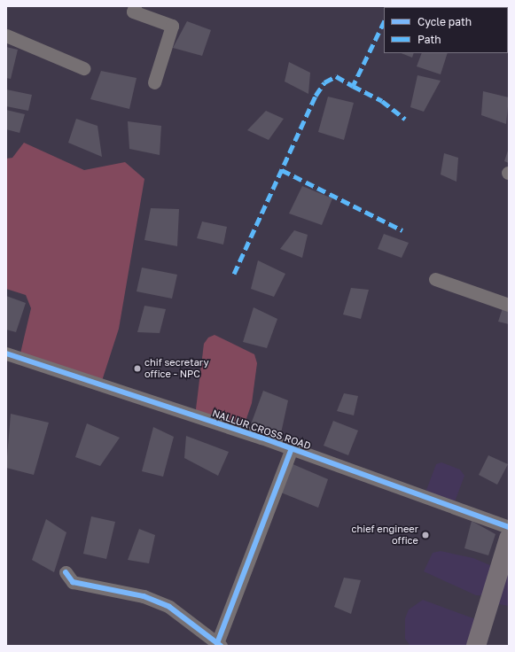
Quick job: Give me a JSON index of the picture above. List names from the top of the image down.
{
  "streets": {
    "street": ["NALLUR CROSS ROAD"]
  },
  "places": ["chif secretary office - NPC", "chief engineer office"],
  "legend": ["Cycle path", "Path"]
}
